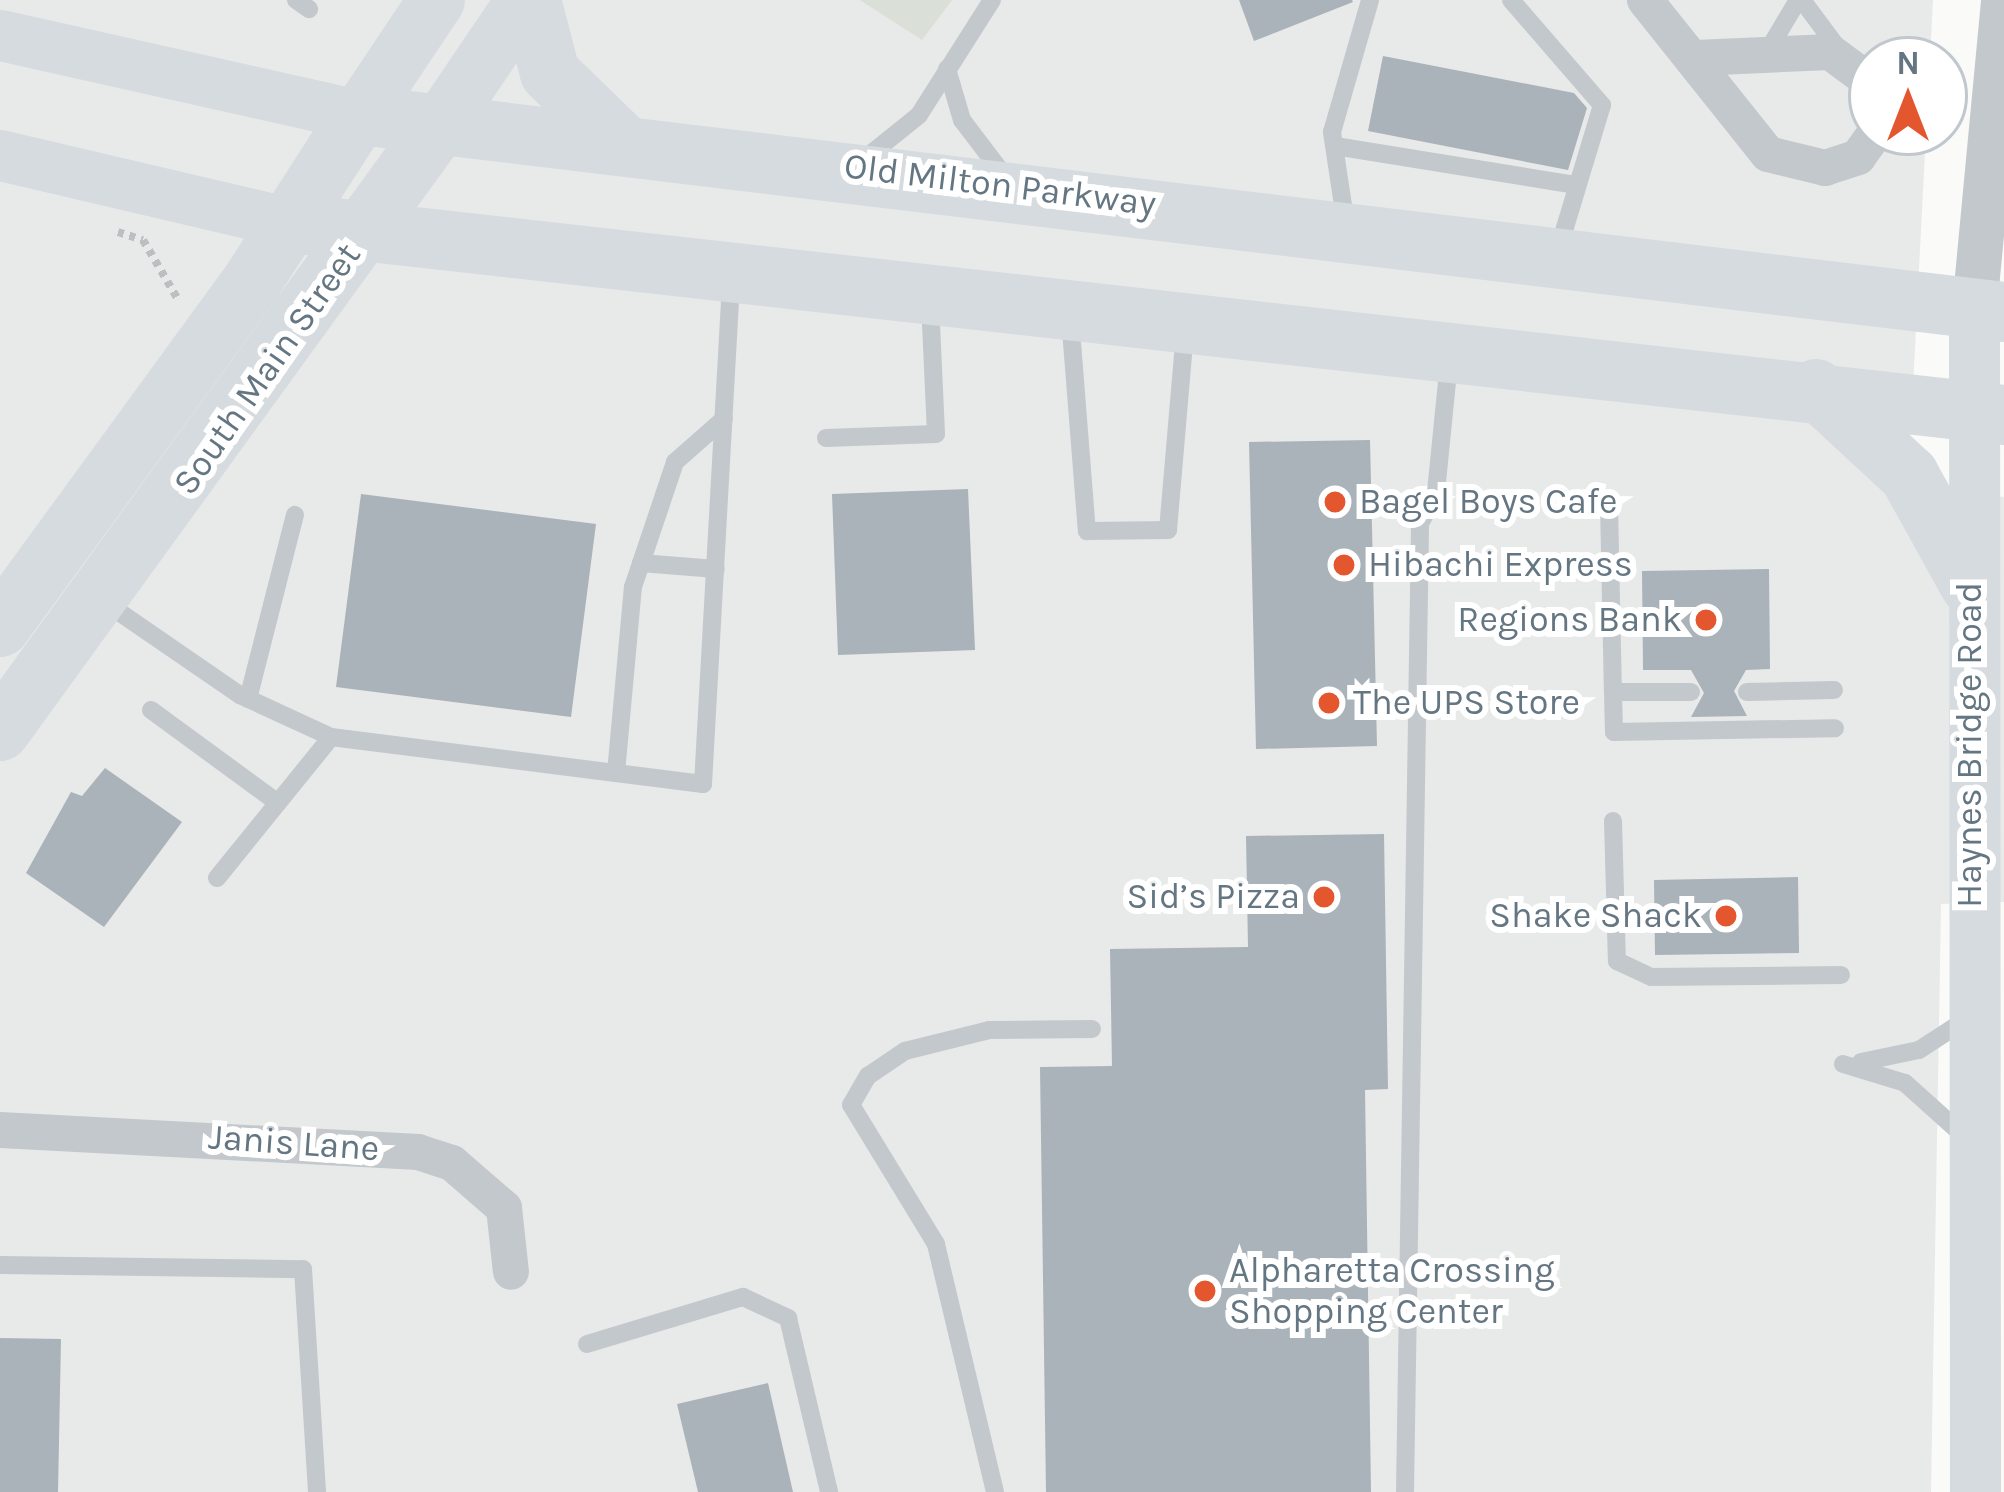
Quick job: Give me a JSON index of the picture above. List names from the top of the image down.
{
  "streets": {
    "highway": ["Old Milton Parkway", "South Main Street"],
    "main road": ["Haynes Bridge Road"],
    "street": ["Janis Lane"]
  },
  "crossings": [
    ["Old Milton Parkway", "South Main Street"],
    ["Old Milton Parkway", "Haynes Bridge Road"]
  ],
  "places": [
    "Bagel Boys Cafe",
    "Hibachi Express",
    "Regions Bank",
    "The UPS Store",
    "Sid’s Pizza",
    "Shake Shack",
    "Alpharetta Crossing Shopping Center"
  ],
  "north": "top"
}
